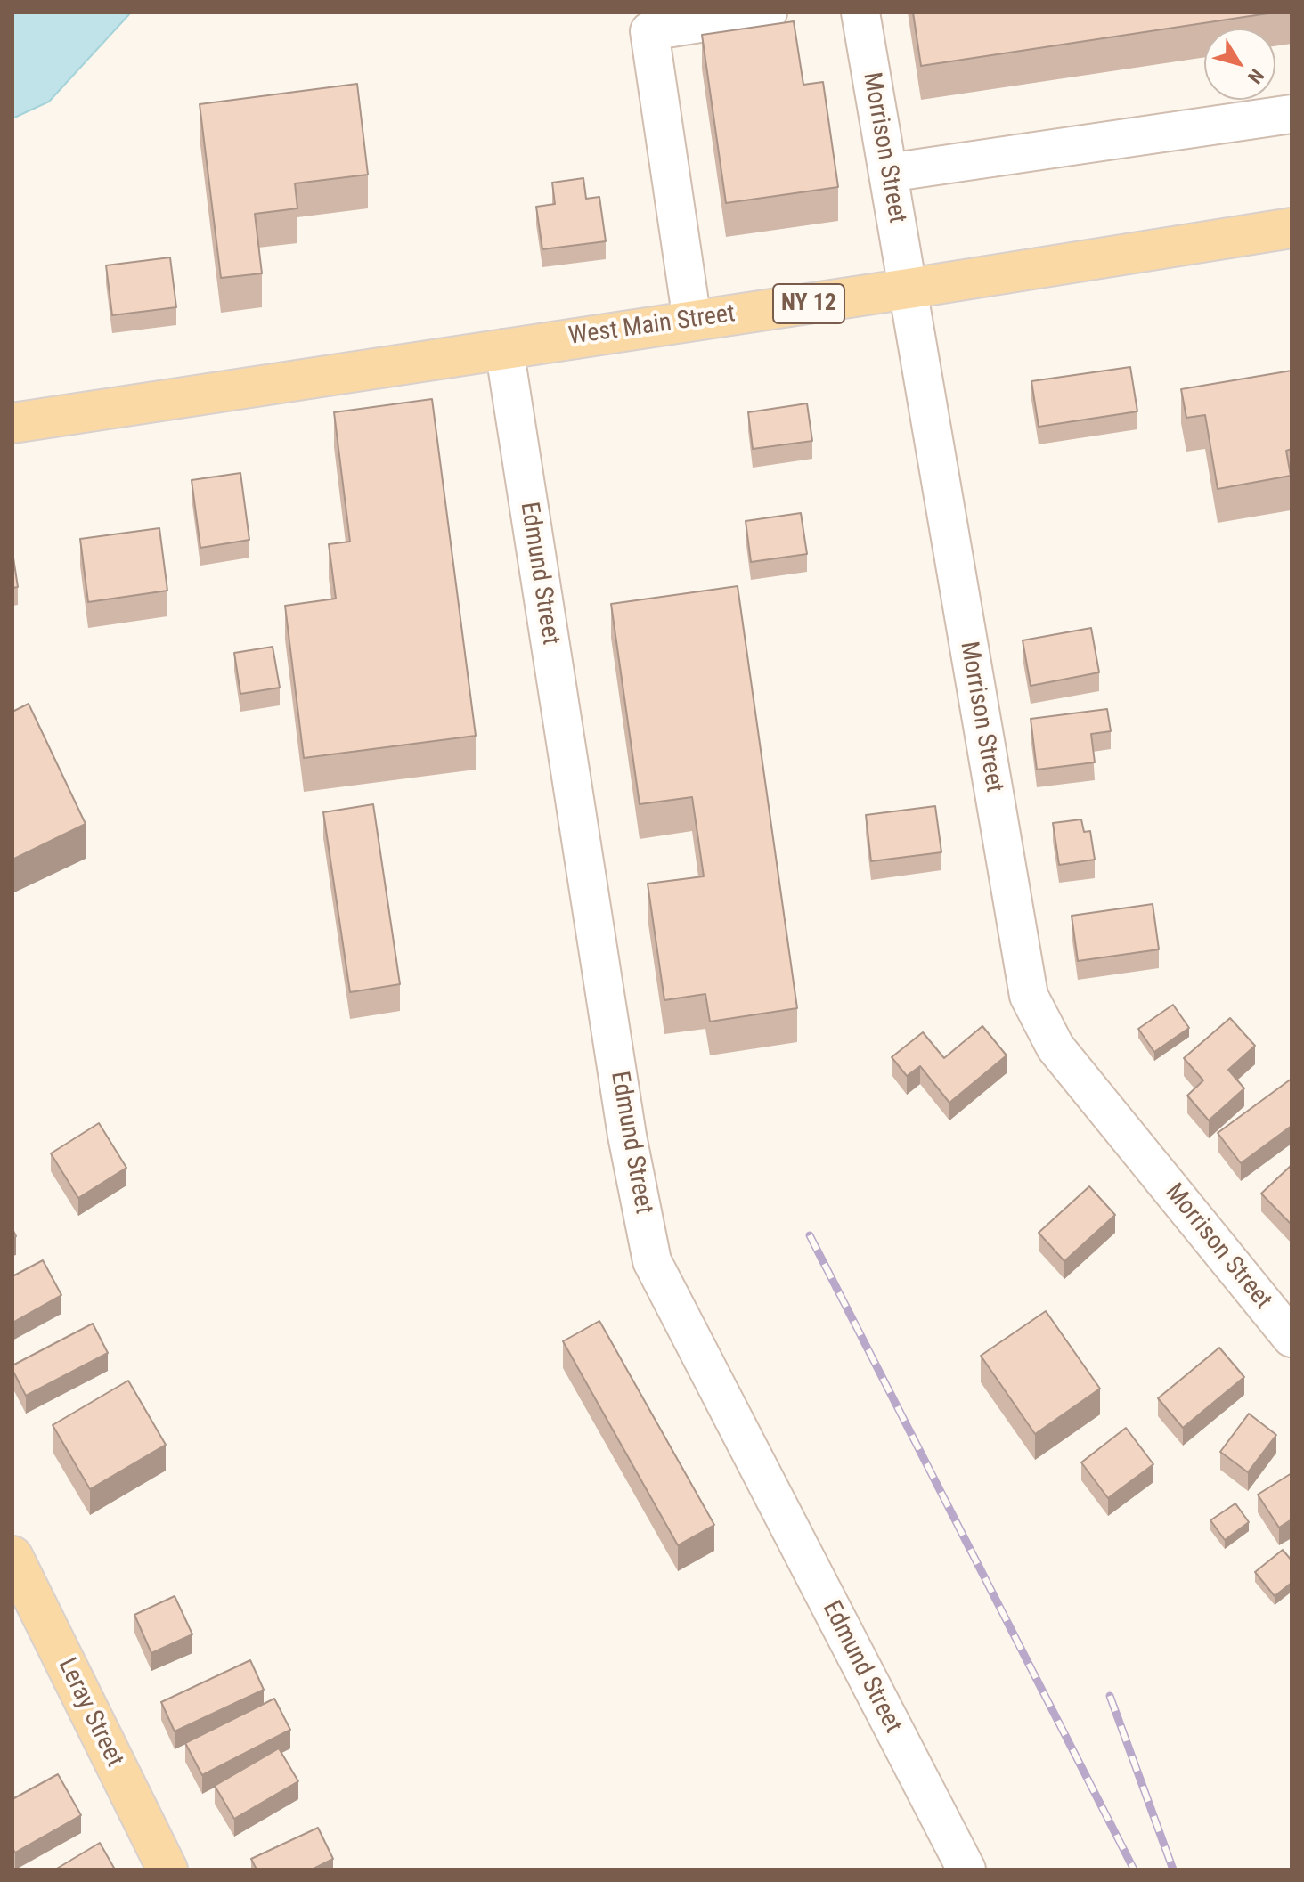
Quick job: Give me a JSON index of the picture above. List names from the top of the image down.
{
  "streets": {
    "main road": ["NY 12", "West Main Street", "Leray Street"],
    "street": ["Morrison Street", "Edmund Street"]
  },
  "crossings": [
    ["Morrison Street", "West Main Street"],
    ["West Main Street", "Edmund Street"]
  ],
  "north": "bottom right"
}
